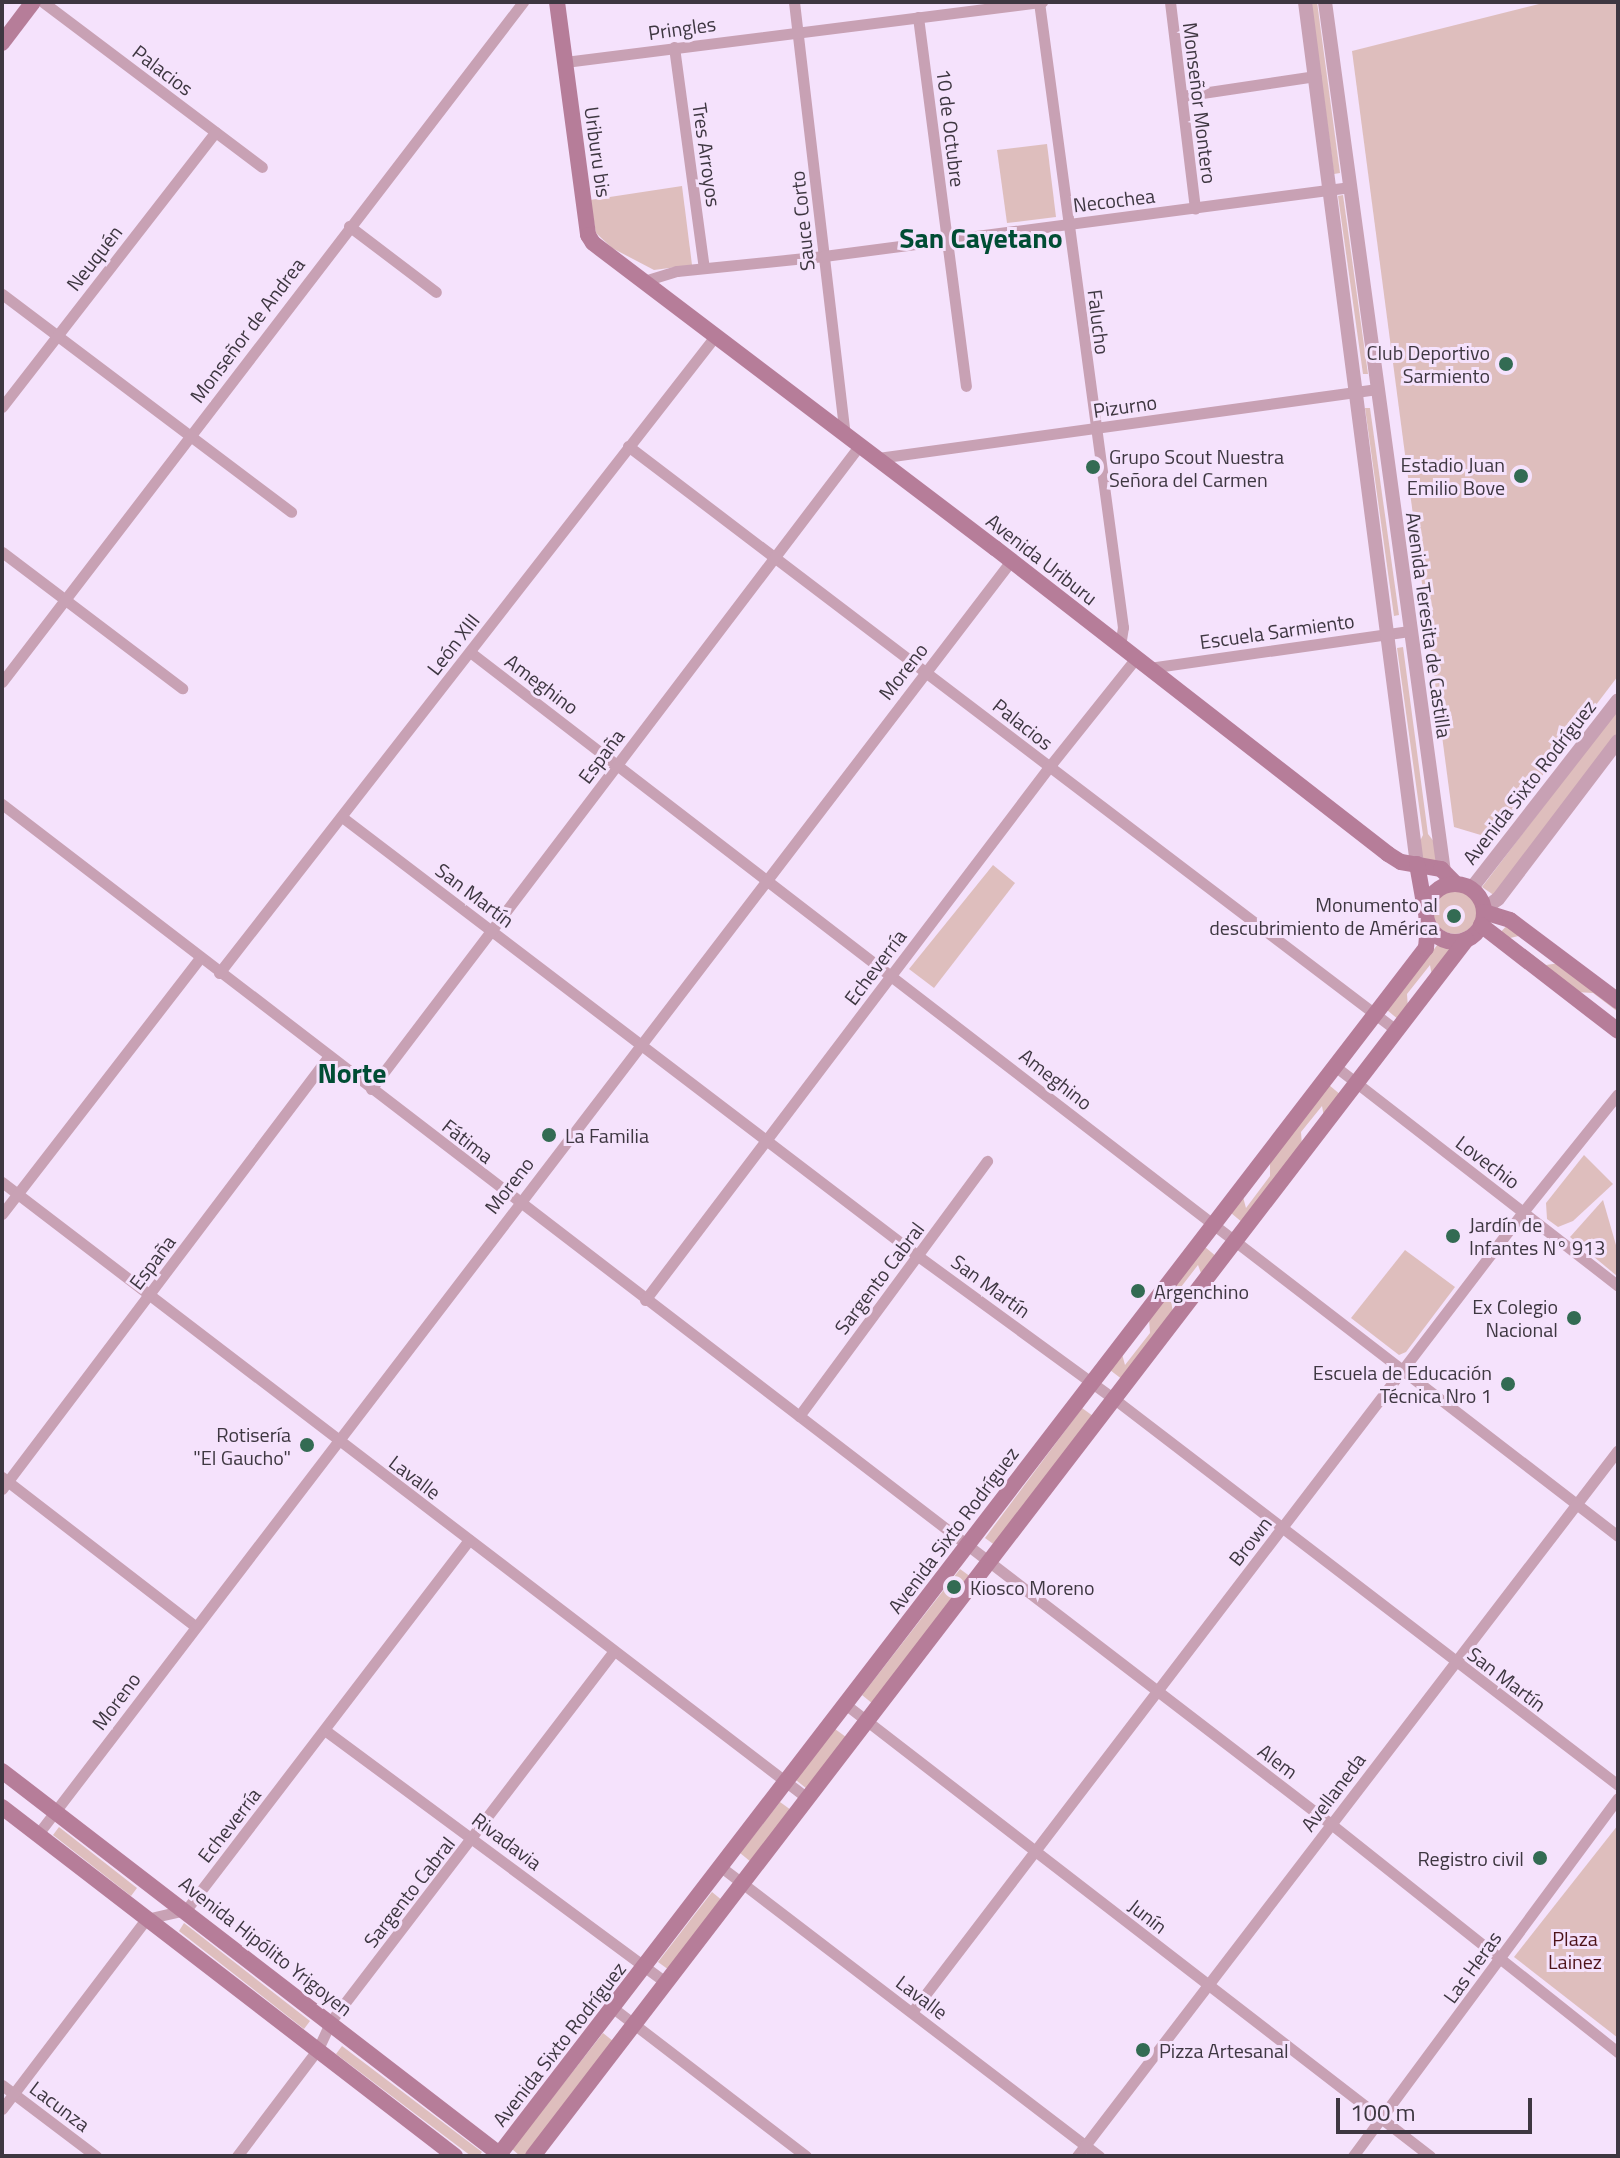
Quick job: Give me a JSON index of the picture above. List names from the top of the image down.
{
  "streets": {
    "main road": [
      "Uriburu bis",
      "Avenida Uriburu",
      "Avenida Teresita de Castilla",
      "Avenida Sixto Rodríguez",
      "Avenida Hipólito Yrigoyen"
    ],
    "street": [
      "Pringles",
      "Palacios",
      "Monseñor Montero",
      "10 de Octubre",
      "Tres Arroyos",
      "Necochea",
      "Sauce Corto",
      "Neuquén",
      "Falucho",
      "Monseñor de Andrea",
      "Pizurno",
      "Escuela Sarmiento",
      "León XIII",
      "Moreno",
      "Ameghino",
      "España",
      "San Martín",
      "Echeverría",
      "Fátima",
      "Lovechio",
      "Sargento Cabral",
      "Lavalle",
      "Brown",
      "Alem",
      "Avellaneda",
      "Rivadavia",
      "Junín",
      "Las Heras",
      "Lacunza"
    ]
  },
  "crossings": [
    ["Pringles", "10 de Octubre"],
    ["Pringles", "Uriburu bis"],
    ["Pringles", "Tres Arroyos"],
    ["Pringles", "Sauce Corto"],
    ["Pringles", "Falucho"],
    ["Palacios", "Neuquén"],
    ["Palacios", "León XIII"],
    ["Palacios", "Moreno"],
    ["Palacios", "España"],
    ["Palacios", "Avenida Sixto Rodríguez"],
    ["Palacios", "Echeverría"],
    ["Monseñor Montero", "Necochea"],
    ["10 de Octubre", "Necochea"],
    ["Uriburu bis", "Necochea"],
    ["Uriburu bis", "Avenida Uriburu"],
    ["Tres Arroyos", "Necochea"],
    ["Necochea", "Sauce Corto"],
    ["Necochea", "Falucho"],
    ["Necochea", "Avenida Uriburu"],
    ["Necochea", "Avenida Teresita de Castilla"],
    ["Sauce Corto", "Avenida Uriburu"],
    ["Sauce Corto", "España"],
    ["Falucho", "Pizurno"],
    ["Falucho", "Avenida Uriburu"],
    ["Pizurno", "Avenida Uriburu"],
    ["Pizurno", "Avenida Teresita de Castilla"],
    ["Avenida Uriburu", "Avenida Teresita de Castilla"],
    ["Avenida Uriburu", "Escuela Sarmiento"],
    ["Avenida Uriburu", "León XIII"],
    ["Avenida Uriburu", "Moreno"],
    ["Avenida Uriburu", "España"],
    ["Avenida Uriburu", "Echeverría"],
    ["Avenida Teresita de Castilla", "Escuela Sarmiento"],
    ["Avenida Teresita de Castilla", "Avenida Sixto Rodríguez"],
    ["Escuela Sarmiento", "Echeverría"],
    ["León XIII", "Ameghino"],
    ["León XIII", "San Martín"],
    ["León XIII", "Fátima"],
    ["Moreno", "Ameghino"],
    ["Moreno", "San Martín"],
    ["Moreno", "Fátima"],
    ["Moreno", "Lavalle"],
    ["Moreno", "Avenida Hipólito Yrigoyen"],
    ["Ameghino", "España"],
    ["Ameghino", "Avenida Sixto Rodríguez"],
    ["Ameghino", "Echeverría"],
    ["Ameghino", "Brown"],
    ["Ameghino", "Avellaneda"],
    ["España", "San Martín"],
    ["España", "Fátima"],
    ["España", "Lavalle"],
    ["Avenida Sixto Rodríguez", "San Martín"],
    ["Avenida Sixto Rodríguez", "Fátima"],
    ["Avenida Sixto Rodríguez", "Lovechio"],
    ["Avenida Sixto Rodríguez", "Lavalle"],
    ["Avenida Sixto Rodríguez", "Rivadavia"],
    ["Avenida Sixto Rodríguez", "Junín"],
    ["Avenida Sixto Rodríguez", "Avenida Hipólito Yrigoyen"],
    ["San Martín", "Echeverría"],
    ["San Martín", "Sargento Cabral"],
    ["San Martín", "Brown"],
    ["San Martín", "Avellaneda"],
    ["Echeverría", "Fátima"],
    ["Echeverría", "Lavalle"],
    ["Echeverría", "Rivadavia"],
    ["Echeverría", "Avenida Hipólito Yrigoyen"],
    ["Fátima", "Sargento Cabral"],
    ["Fátima", "Alem"],
    ["Lovechio", "Brown"],
    ["Sargento Cabral", "Lavalle"],
    ["Sargento Cabral", "Rivadavia"],
    ["Sargento Cabral", "Avenida Hipólito Yrigoyen"],
    ["Lavalle", "Brown"],
    ["Lavalle", "Avellaneda"],
    ["Brown", "Alem"],
    ["Brown", "Junín"],
    ["Alem", "Avellaneda"],
    ["Alem", "Las Heras"],
    ["Avellaneda", "Junín"],
    ["Junín", "Las Heras"]
  ],
  "districts": ["San Cayetano", "Norte"],
  "parks": ["Plaza Lainez"],
  "places": [
    "Club Deportivo Sarmiento",
    "Grupo Scout Nuestra Señora del Carmen",
    "Estadio Juan Emilio Bove",
    "Monumento al descubrimiento de América",
    "La Familia",
    "Jardín de Infantes N° 913",
    "Argenchino",
    "Ex Colegio Nacional",
    "Escuela de Educación Técnica Nro 1",
    "Rotisería \"El Gaucho\"",
    "Kiosco Moreno",
    "Registro civil",
    "Pizza Artesanal"
  ],
  "scale_bar": "100 m"
}
